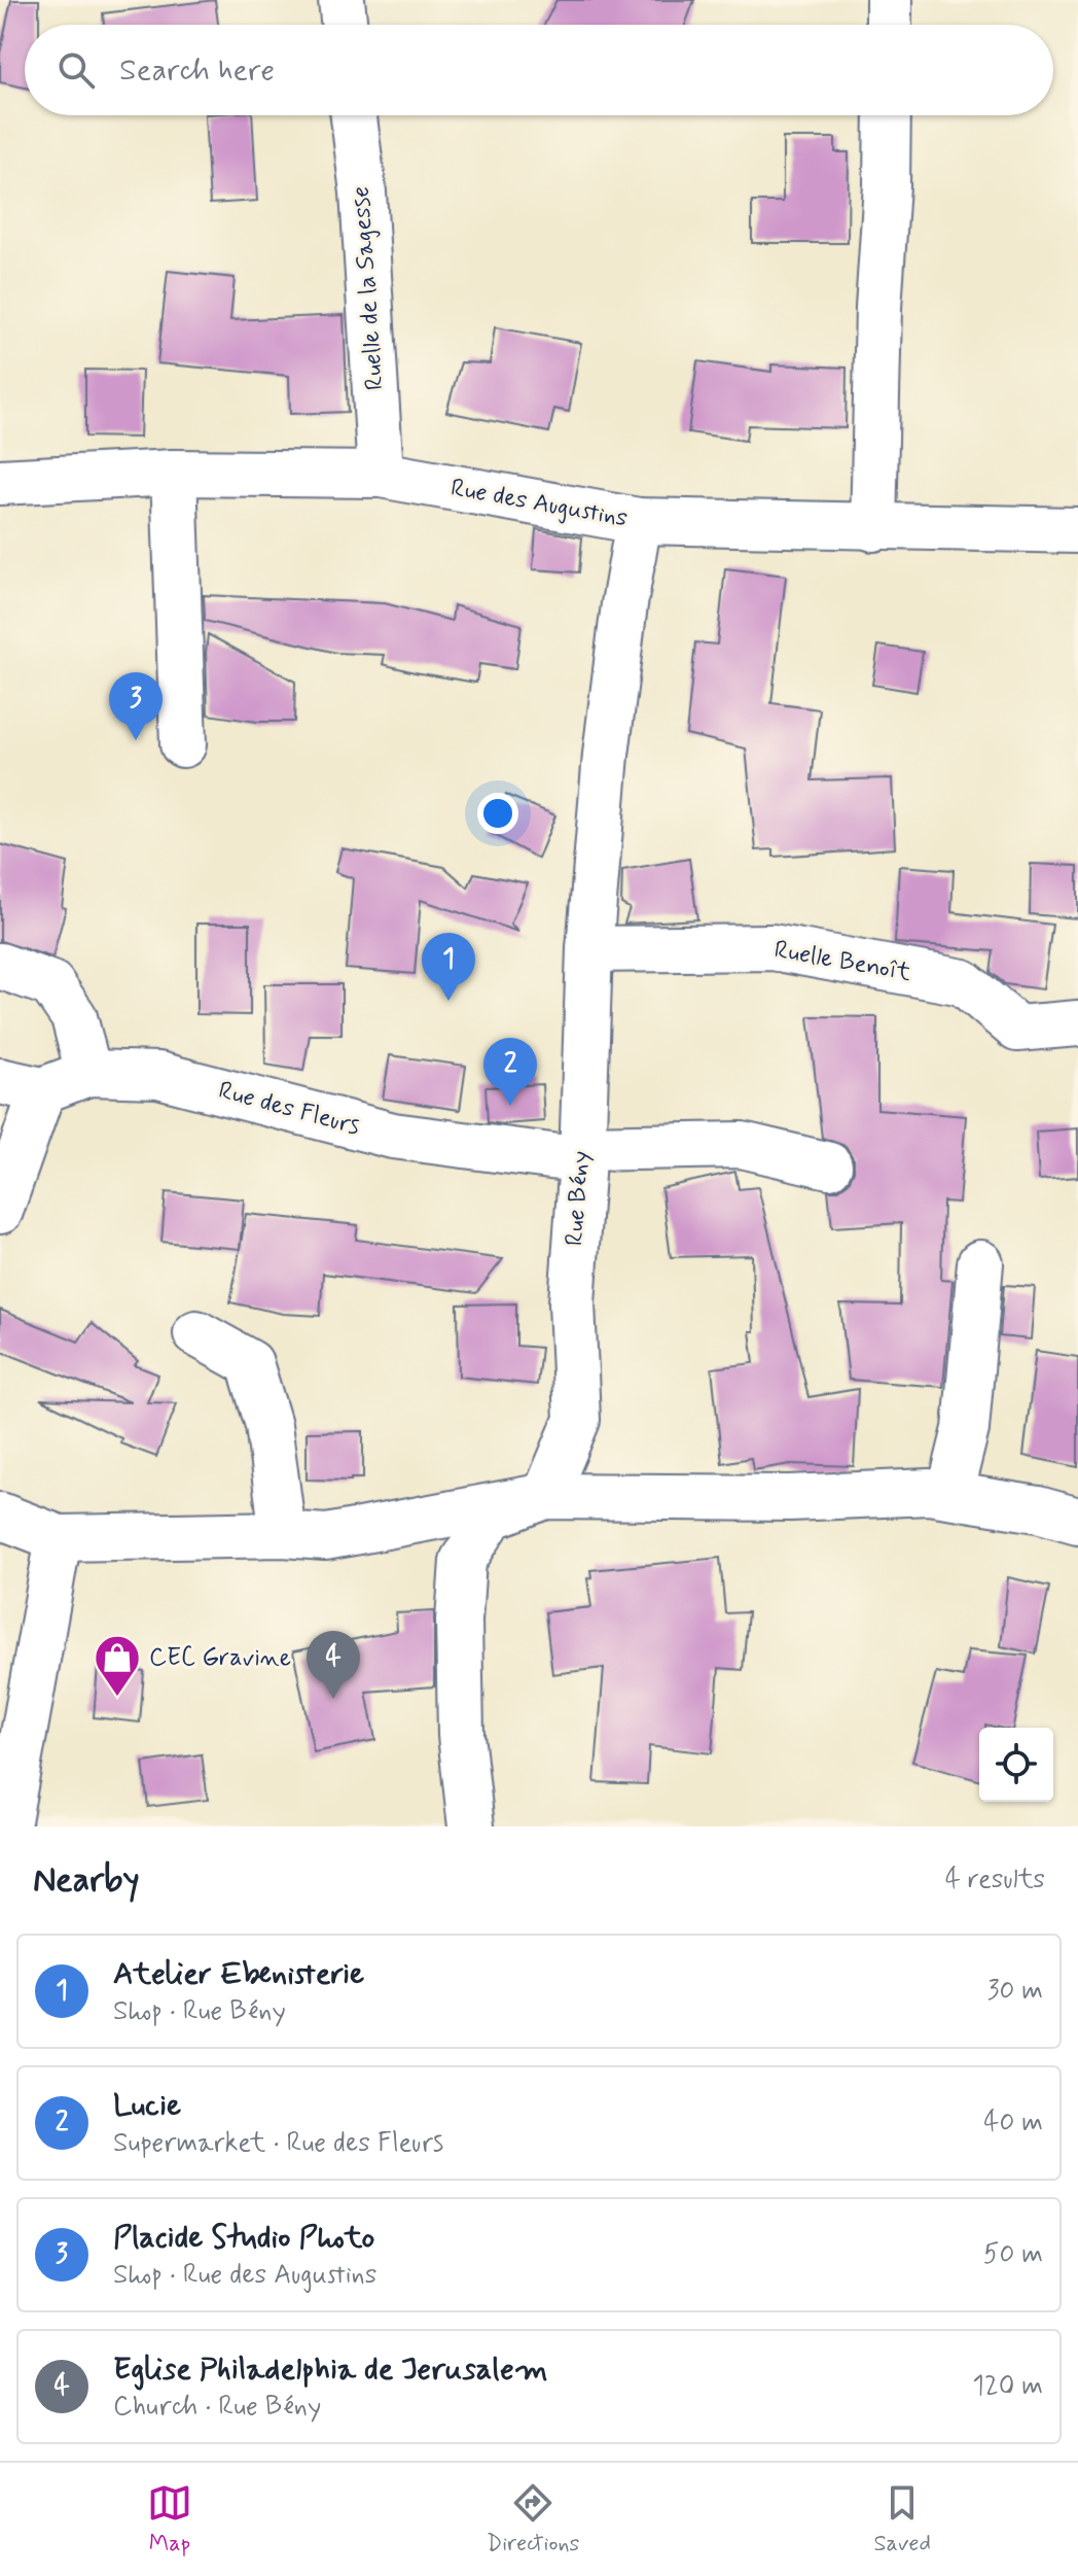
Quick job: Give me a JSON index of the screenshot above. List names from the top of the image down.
{
  "streets": {
    "street": [
      "Ruelle de la Sagesse",
      "Rue des Augustins",
      "Ruelle Benoît",
      "Rue des Fleurs",
      "Rue Bény"
    ]
  },
  "crossings": [
    ["Ruelle de la Sagesse", "Rue des Augustins"],
    ["Rue des Augustins", "Rue Bény"],
    ["Ruelle Benoît", "Rue Bény"],
    ["Rue des Fleurs", "Rue Bény"]
  ],
  "places": {
    "shop": ["CEC Gravine"]
  },
  "page": {
    "search": "Search here",
    "pins": [
      "3",
      "1",
      "2",
      "4"
    ],
    "heading": ["Nearby", "4 results"],
    "list": [
      {
        "mark": "1",
        "name": "Atelier Ebenisterie",
        "note": "Shop · Rue Bény",
        "value": "30 m"
      },
      {
        "mark": "2",
        "name": "Lucie",
        "note": "Supermarket · Rue des Fleurs",
        "value": "40 m"
      },
      {
        "mark": "3",
        "name": "Placide Studio Photo",
        "note": "Shop · Rue des Augustins",
        "value": "50 m"
      },
      {
        "mark": "4",
        "name": "Eglise Philadelphia de Jerusalem",
        "note": "Church · Rue Bény",
        "value": "120 m"
      }
    ],
    "nav": ["Map", "Directions", "Saved"]
  }
}
